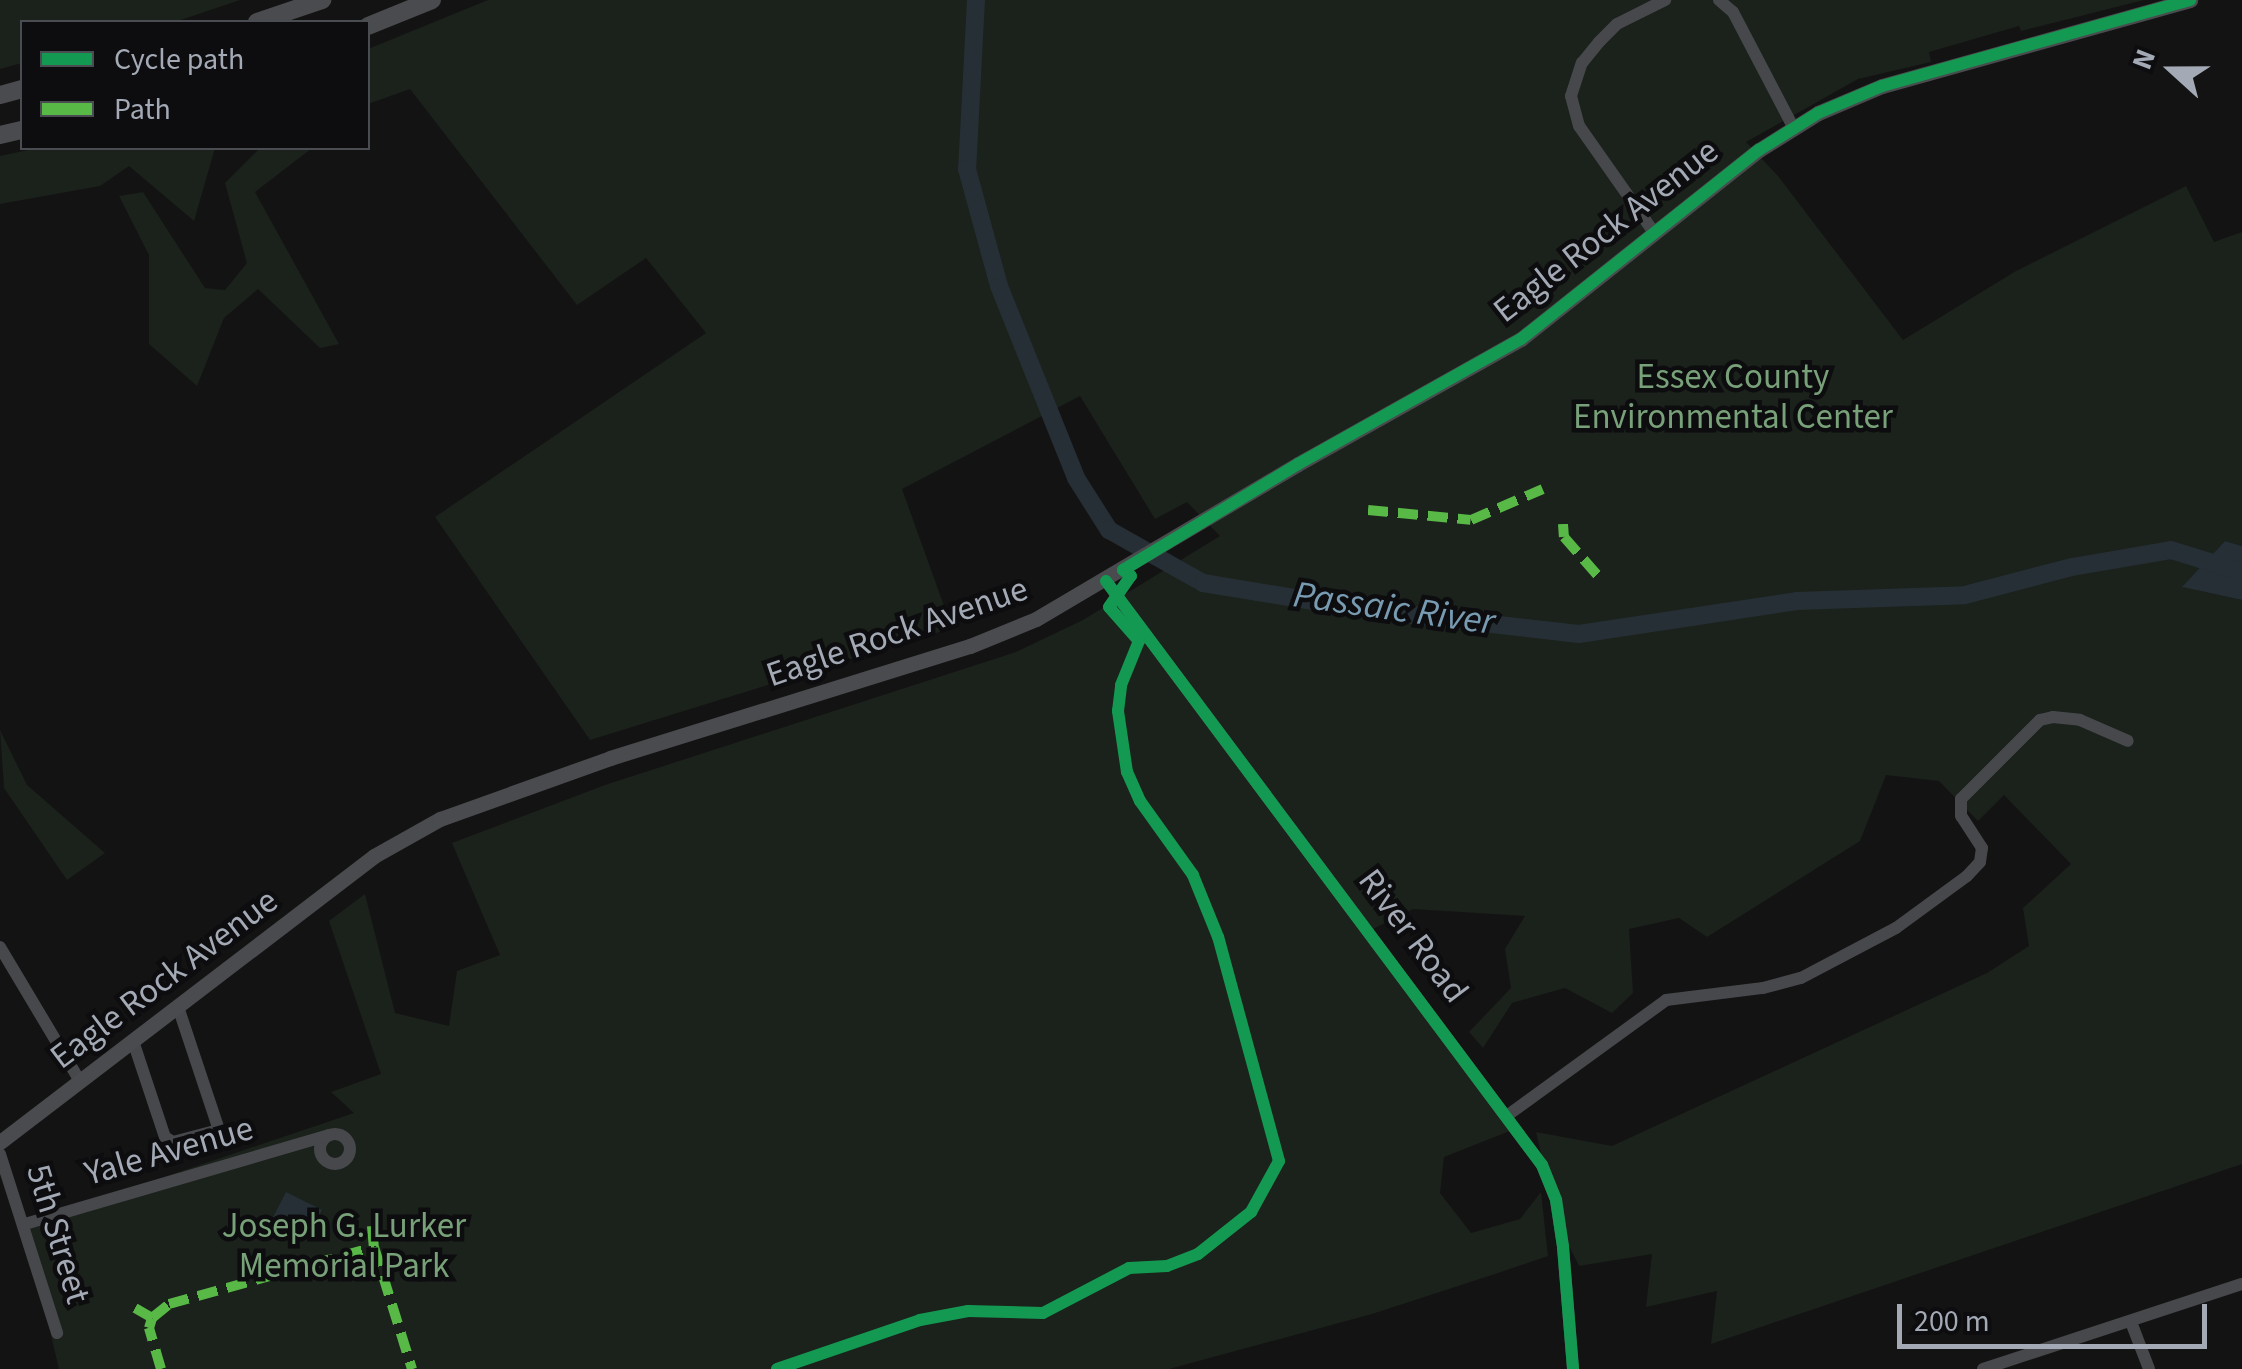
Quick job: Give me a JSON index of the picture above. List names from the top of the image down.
{
  "streets": {
    "main road": ["Eagle Rock Avenue"],
    "street": ["River Road", "Yale Avenue", "5th Street"]
  },
  "crossings": [
    ["Eagle Rock Avenue", "River Road"],
    ["Yale Avenue", "5th Street"]
  ],
  "water": ["Passaic River"],
  "parks": ["Essex County Environmental Center", "Joseph G. Lurker Memorial Park"],
  "legend": ["Cycle path", "Path"],
  "scale_bar": "200 m",
  "north": "left"
}
